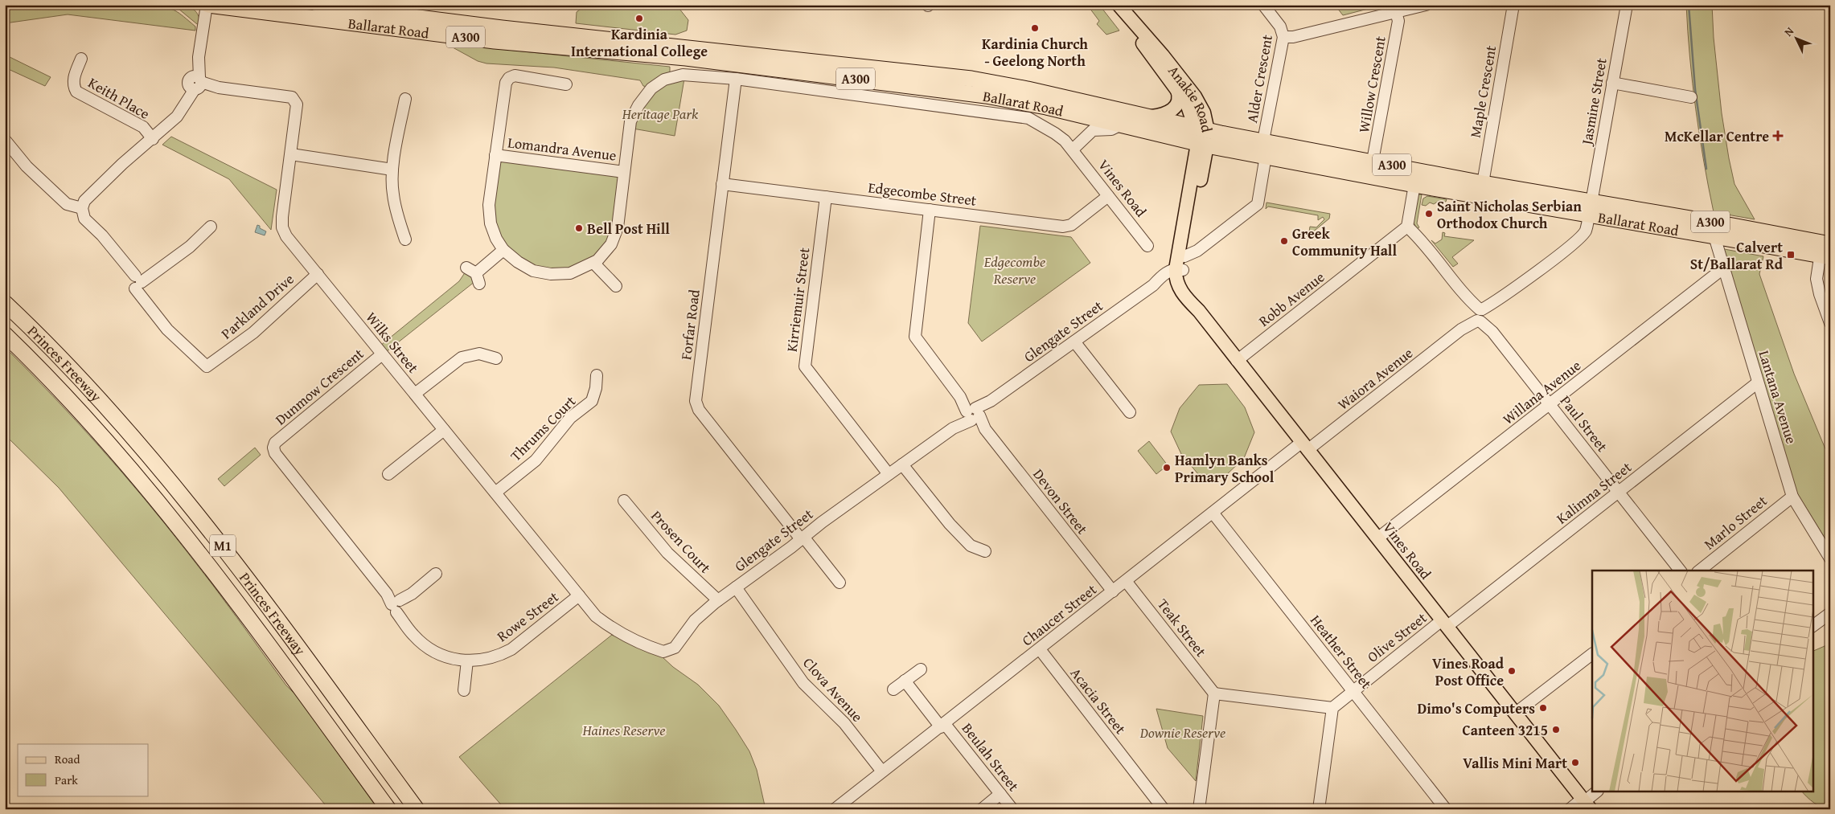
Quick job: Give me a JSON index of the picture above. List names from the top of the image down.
{
  "streets": {
    "highway": [
      "Ballarat Road",
      "A300",
      "Anakie Road",
      "Princes Freeway",
      "M1"
    ],
    "main road": ["Vines Road"],
    "street": [
      "Alder Crescent",
      "Willow Crescent",
      "Maple Crescent",
      "Keith Place",
      "Jasmine Street",
      "Lomandra Avenue",
      "Edgecombe Street",
      "Robb Avenue",
      "Kirriemuir Street",
      "Parkland Drive",
      "Forfar Road",
      "Glengate Street",
      "Wilks Street",
      "Waiora Avenue",
      "Dunmow Crescent",
      "Willana Avenue",
      "Lantana Avenue",
      "Paul Street",
      "Thrums Court",
      "Kalimna Street",
      "Devon Street",
      "Marlo Street",
      "Prosen Court",
      "Chaucer Street",
      "Rowe Street",
      "Teak Street",
      "Olive Street",
      "Heather Street",
      "Clova Avenue",
      "Acacia Street",
      "Beulah Street"
    ]
  },
  "crossings": [
    ["Ballarat Road", "Alder Crescent"],
    ["Ballarat Road", "Willow Crescent"],
    ["Ballarat Road", "Maple Crescent"],
    ["Ballarat Road", "Anakie Road"],
    ["Ballarat Road", "Jasmine Street"],
    ["Ballarat Road", "Lomandra Avenue"],
    ["Ballarat Road", "Vines Road"],
    ["Ballarat Road", "Forfar Road"],
    ["Ballarat Road", "Waiora Avenue"],
    ["Ballarat Road", "Lantana Avenue"],
    ["Anakie Road", "Vines Road"],
    ["Anakie Road", "Glengate Street"],
    ["Jasmine Street", "Waiora Avenue"],
    ["Vines Road", "Edgecombe Street"],
    ["Vines Road", "Robb Avenue"],
    ["Vines Road", "Glengate Street"],
    ["Vines Road", "Waiora Avenue"],
    ["Vines Road", "Willana Avenue"],
    ["Vines Road", "Kalimna Street"],
    ["Vines Road", "Chaucer Street"],
    ["Vines Road", "Olive Street"],
    ["Edgecombe Street", "Kirriemuir Street"],
    ["Edgecombe Street", "Forfar Road"],
    ["Robb Avenue", "Paul Street"],
    ["Kirriemuir Street", "Glengate Street"],
    ["Parkland Drive", "Wilks Street"],
    ["Forfar Road", "Glengate Street"],
    ["Glengate Street", "Wilks Street"],
    ["Glengate Street", "Devon Street"],
    ["Glengate Street", "Prosen Court"],
    ["Glengate Street", "Clova Avenue"],
    ["Wilks Street", "Dunmow Crescent"],
    ["Wilks Street", "Thrums Court"],
    ["Wilks Street", "Rowe Street"],
    ["Waiora Avenue", "Paul Street"],
    ["Waiora Avenue", "Chaucer Street"],
    ["Dunmow Crescent", "Rowe Street"],
    ["Willana Avenue", "Lantana Avenue"],
    ["Willana Avenue", "Paul Street"],
    ["Lantana Avenue", "Kalimna Street"],
    ["Lantana Avenue", "Marlo Street"],
    ["Paul Street", "Kalimna Street"],
    ["Kalimna Street", "Olive Street"],
    ["Devon Street", "Chaucer Street"],
    ["Chaucer Street", "Teak Street"],
    ["Chaucer Street", "Heather Street"],
    ["Chaucer Street", "Clova Avenue"],
    ["Chaucer Street", "Acacia Street"],
    ["Chaucer Street", "Beulah Street"],
    ["Olive Street", "Heather Street"]
  ],
  "parks": [
    "Heritage Park",
    "Edgecombe Reserve",
    "Haines Reserve",
    "Downie Reserve"
  ],
  "places": {
    "other": [
      "Kardinia International College",
      "Kardinia Church - Geelong North",
      "Saint Nicholas Serbian Orthodox Church",
      "Bell Post Hill",
      "Greek Community Hall",
      "Hamlyn Banks Primary School",
      "Vines Road Post Office",
      "Dimo's Computers",
      "Canteen 3215",
      "Vallis Mini Mart"
    ],
    "health": ["McKellar Centre"],
    "transit": ["Calvert St/Ballarat Rd"]
  },
  "legend": ["Road", "Park"],
  "north": "top left"
}
